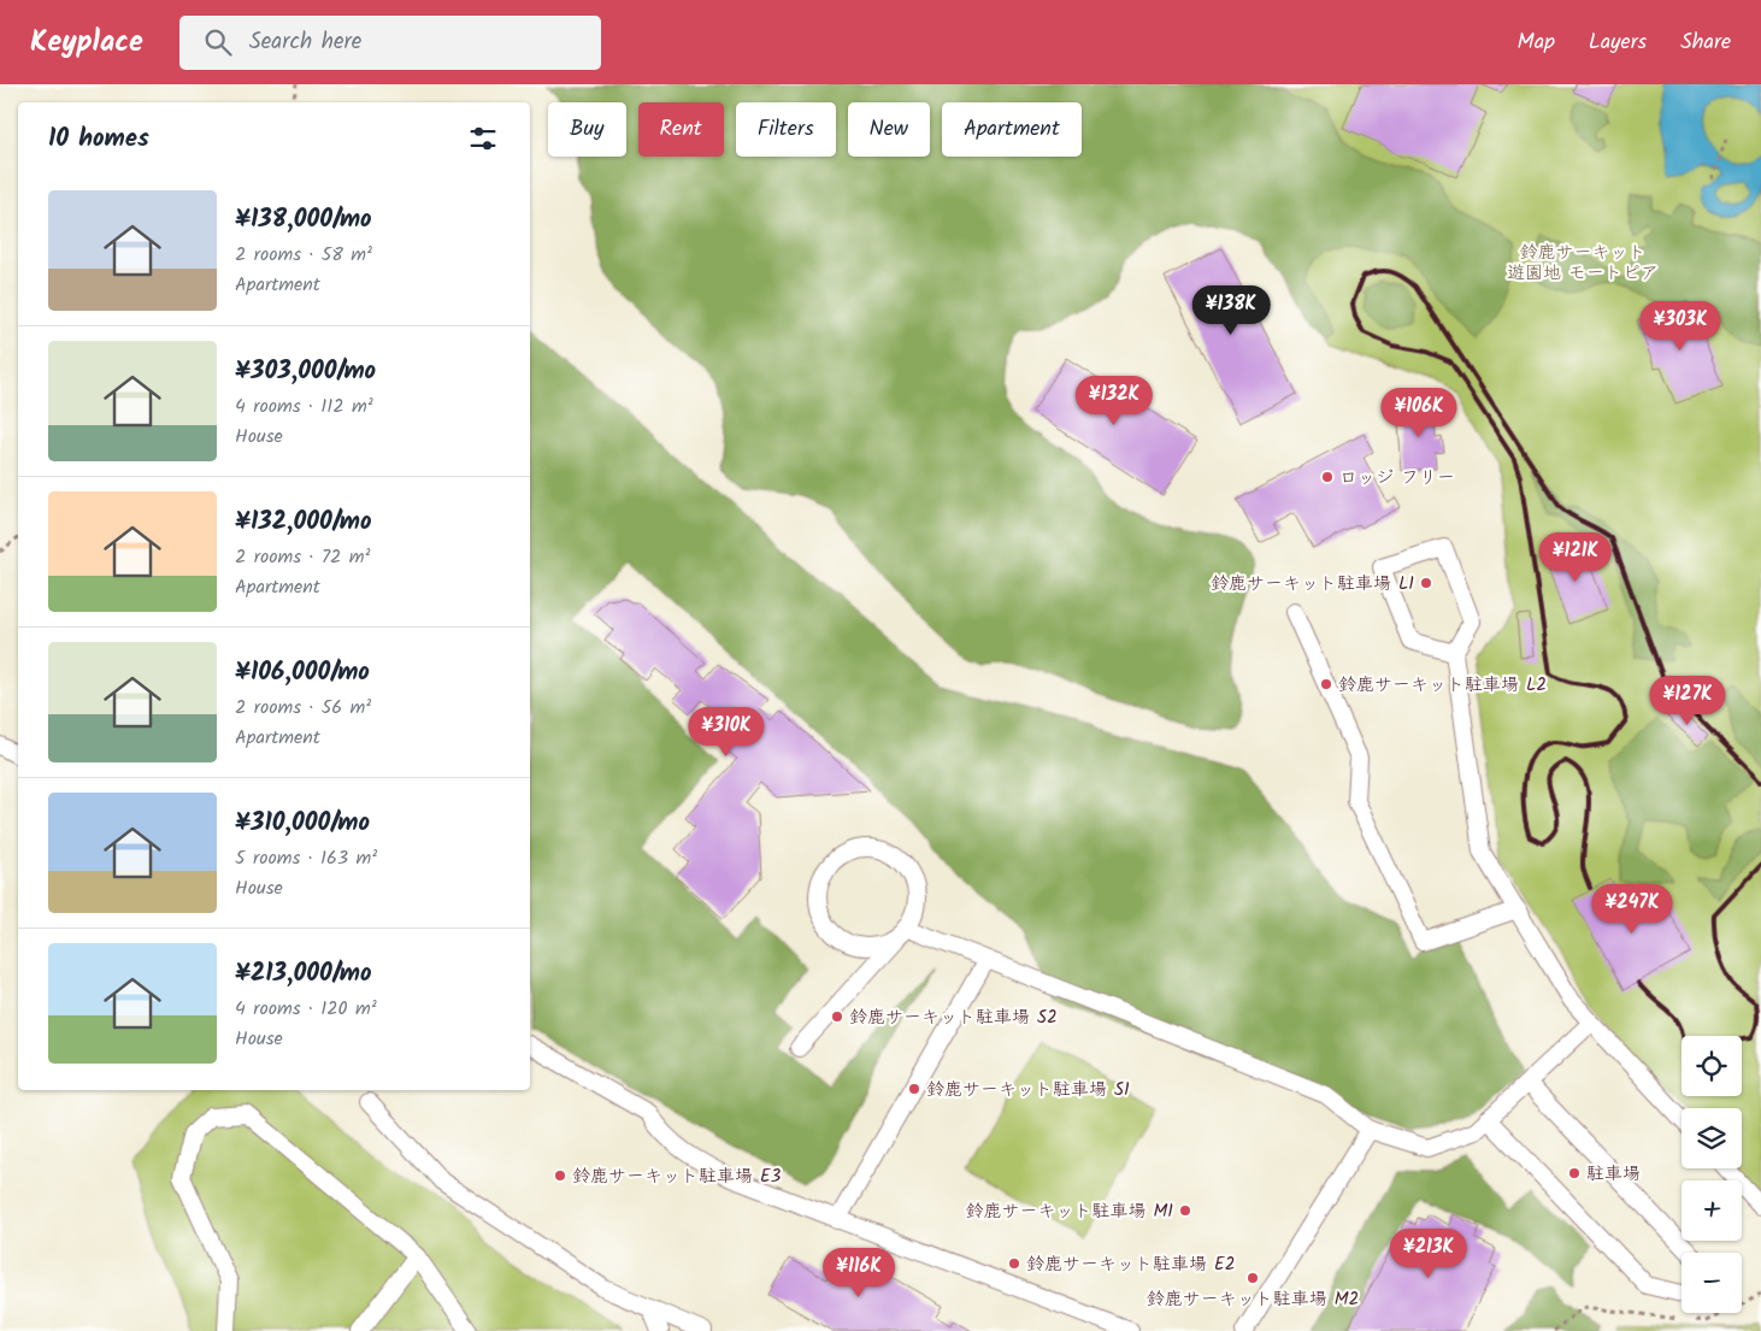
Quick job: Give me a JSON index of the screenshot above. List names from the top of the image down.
{
  "parks": ["鈴鹿サーキット 遊園地 モートピア"],
  "places": [
    "ロッジ フリー",
    "鈴鹿サーキット駐車場 L1",
    "鈴鹿サーキット駐車場 L2",
    "鈴鹿サーキット駐車場 S2",
    "鈴鹿サーキット駐車場 S1",
    "駐車場",
    "鈴鹿サーキット駐車場 E3",
    "鈴鹿サーキット駐車場 M1",
    "鈴鹿サーキット駐車場 E2",
    "鈴鹿サーキット駐車場 M2"
  ],
  "page": {
    "header": "Keyplace",
    "search": "Search here",
    "nav": ["Map", "Layers", "Share"],
    "chip": [
      "Buy",
      "Rent",
      "Filters",
      "New",
      "Apartment"
    ],
    "heading": "10 homes",
    "list": [
      {
        "name": "¥138,000/mo",
        "note": "2 rooms · 58 m² · Apartment"
      },
      {
        "name": "¥303,000/mo",
        "note": "4 rooms · 112 m² · House"
      },
      {
        "name": "¥132,000/mo",
        "note": "2 rooms · 72 m² · Apartment"
      },
      {
        "name": "¥106,000/mo",
        "note": "2 rooms · 56 m² · Apartment"
      },
      {
        "name": "¥310,000/mo",
        "note": "5 rooms · 163 m² · House"
      },
      {
        "name": "¥213,000/mo",
        "note": "4 rooms · 120 m² · House"
      }
    ],
    "price": [
      "¥138K",
      "¥303K",
      "¥132K",
      "¥106K",
      "¥121K",
      "¥127K",
      "¥310K",
      "¥247K",
      "¥213K",
      "¥116K"
    ],
    "map_buttons": ["+", "−"]
  }
}
